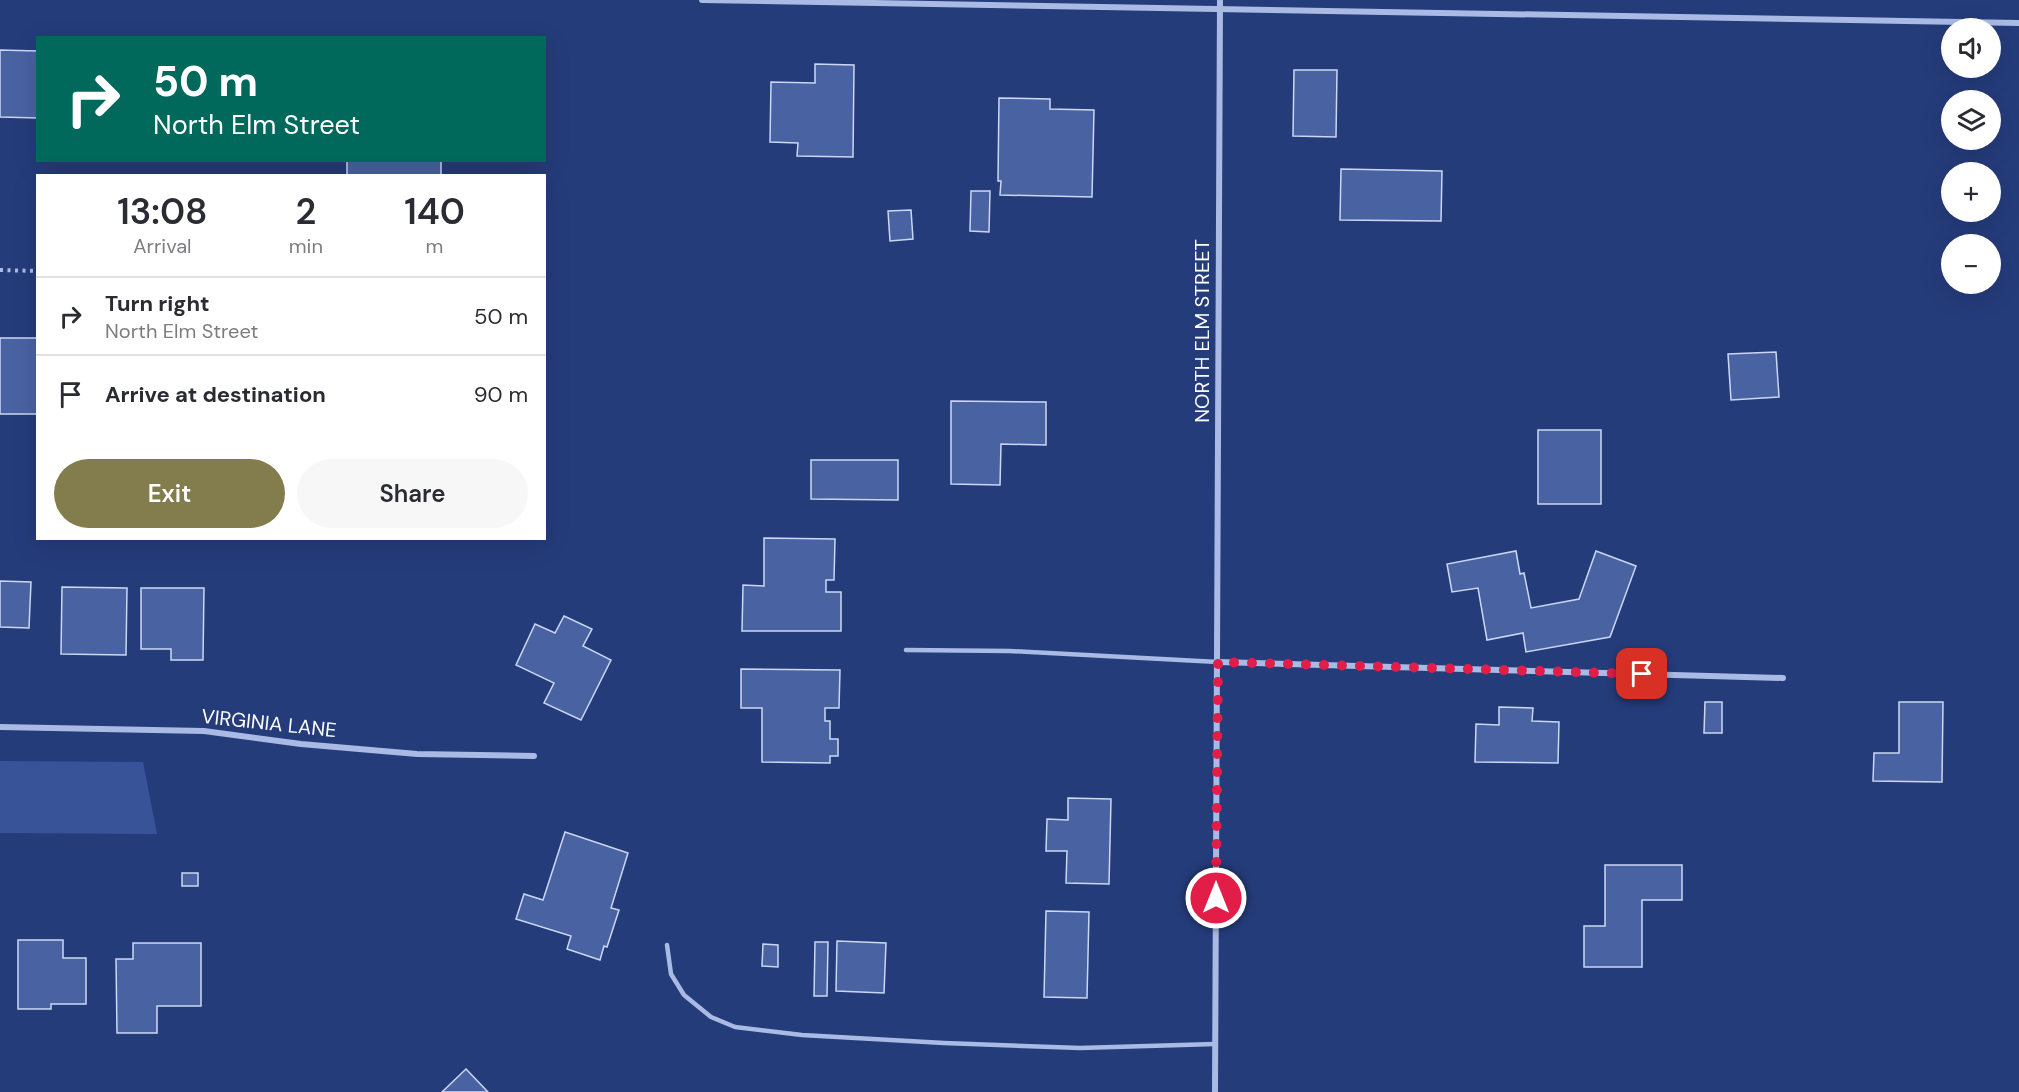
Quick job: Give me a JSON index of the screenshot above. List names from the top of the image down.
{
  "streets": {
    "street": ["NORTH ELM STREET", "VIRGINIA LANE"]
  },
  "page": {
    "map_buttons": ["+", "−"],
    "turn": ["50 m", "North Elm Street"],
    "eta": [
      "13:08",
      "Arrival",
      "2",
      "min",
      "140",
      "m"
    ],
    "list": [
      {
        "name": "Turn right",
        "note": "North Elm Street",
        "value": "50 m"
      },
      {
        "name": "Arrive at destination",
        "value": "90 m"
      }
    ],
    "buttons": ["Exit", "Share"]
  }
}
